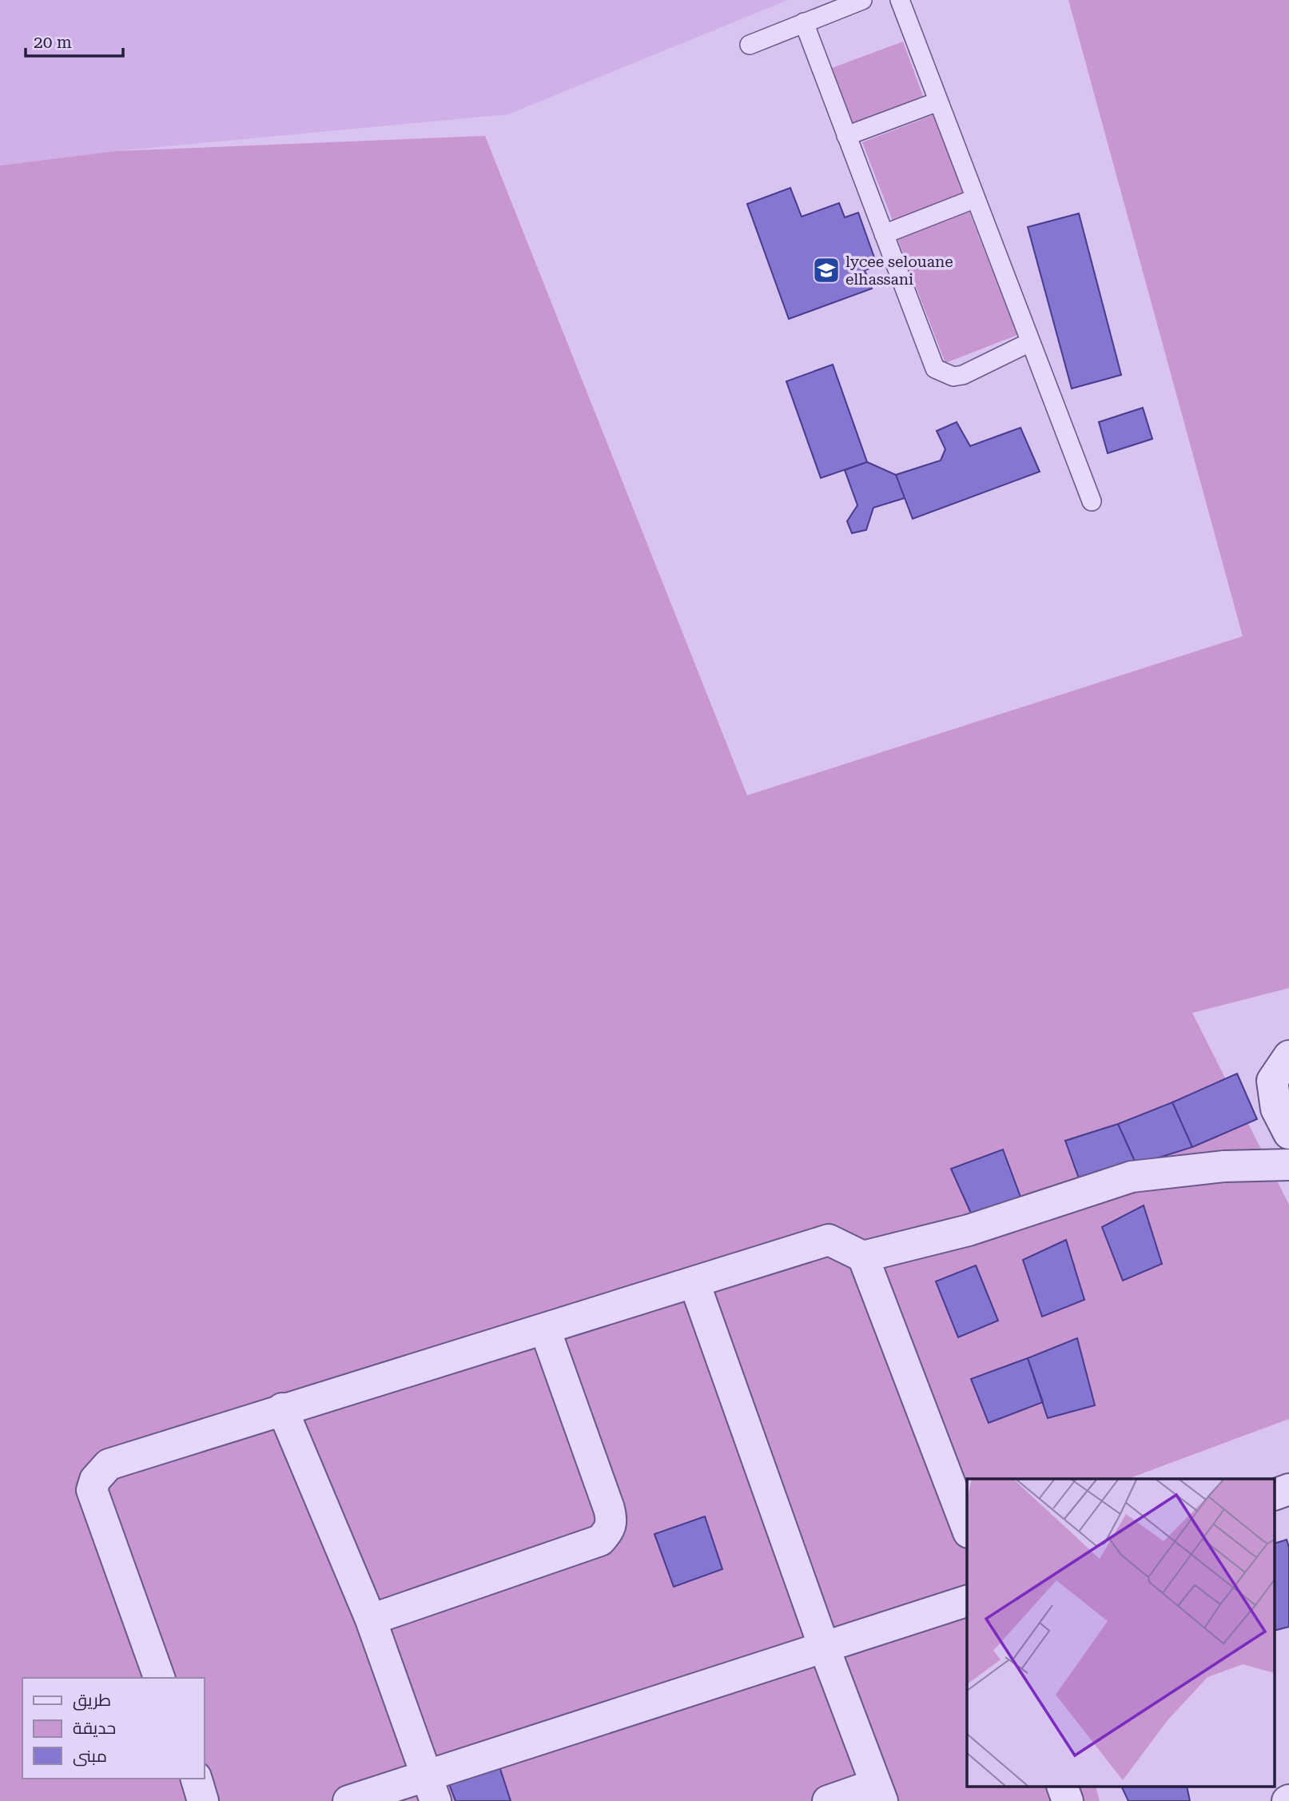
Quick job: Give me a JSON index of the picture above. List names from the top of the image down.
{
  "places": {
    "school or university": ["lycee selouane elhassani"]
  },
  "legend": ["طريق", "حديقة", "مبنى"],
  "scale_bar": "20 m"
}
